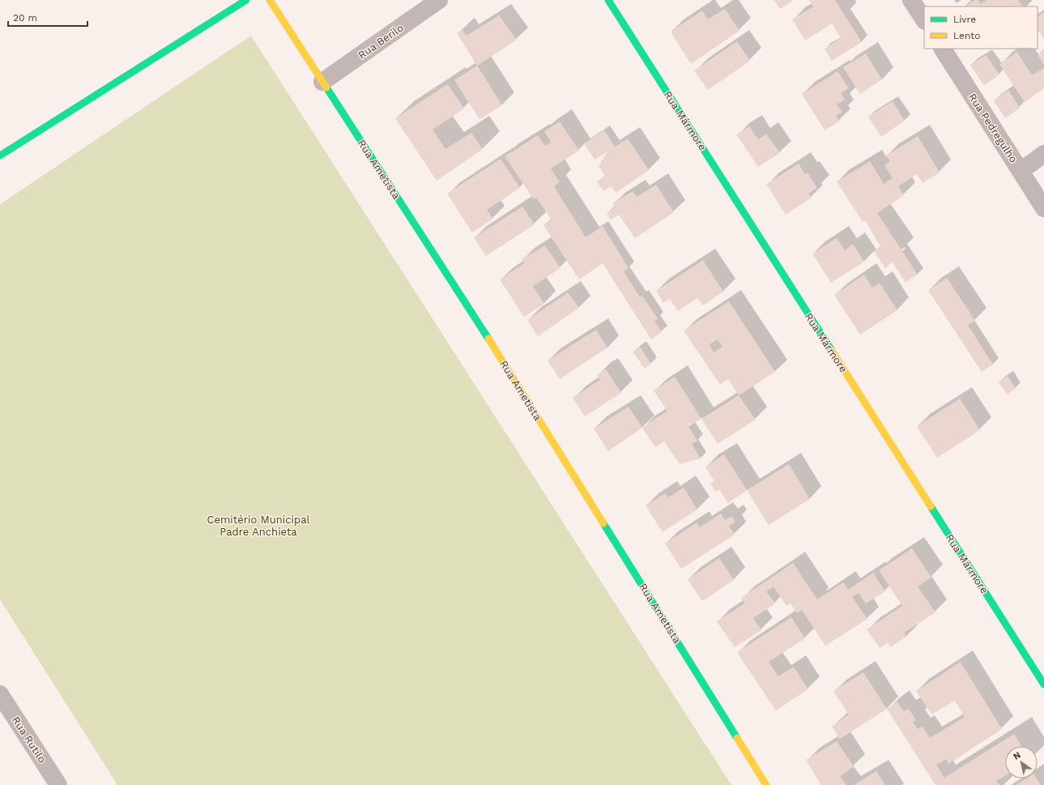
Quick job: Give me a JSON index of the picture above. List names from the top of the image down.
{
  "streets": {
    "street": [
      "Rua Berilo",
      "Rua Mármore",
      "Rua Pedregulho",
      "Rua Ametista",
      "Rua Rutilo"
    ]
  },
  "crossings": [
    ["Rua Berilo", "Rua Ametista"]
  ],
  "parks": ["Cemitério Municipal Padre Anchieta"],
  "legend": ["Livre", "Lento"],
  "scale_bar": "20 m",
  "north": "top left"
}
